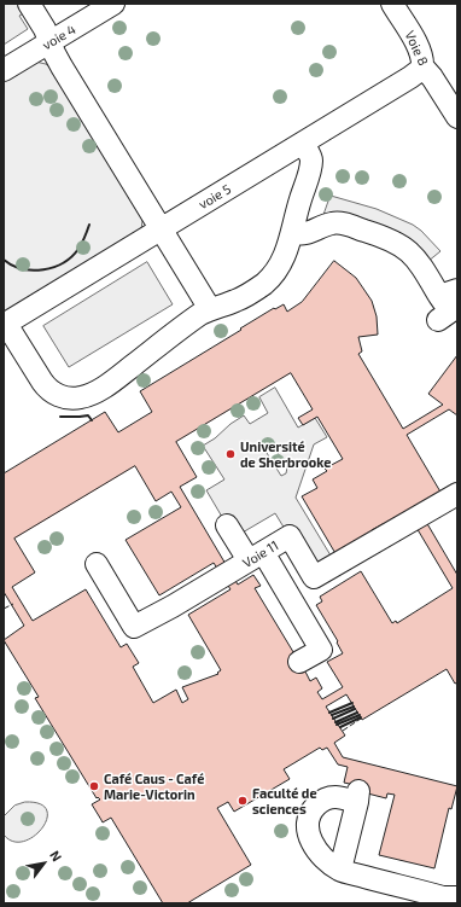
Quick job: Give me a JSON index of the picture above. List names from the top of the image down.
{
  "streets": {
    "lane": [
      "voie 4",
      "Voie 8",
      "voie 5",
      "Voie 11"
    ]
  },
  "crossings": [
    ["Voie 8", "voie 5"]
  ],
  "places": ["Université de Sherbrooke", "Café Caus - Café Marie-Victorin", "Faculté de sciences"],
  "north": "top right"
}
